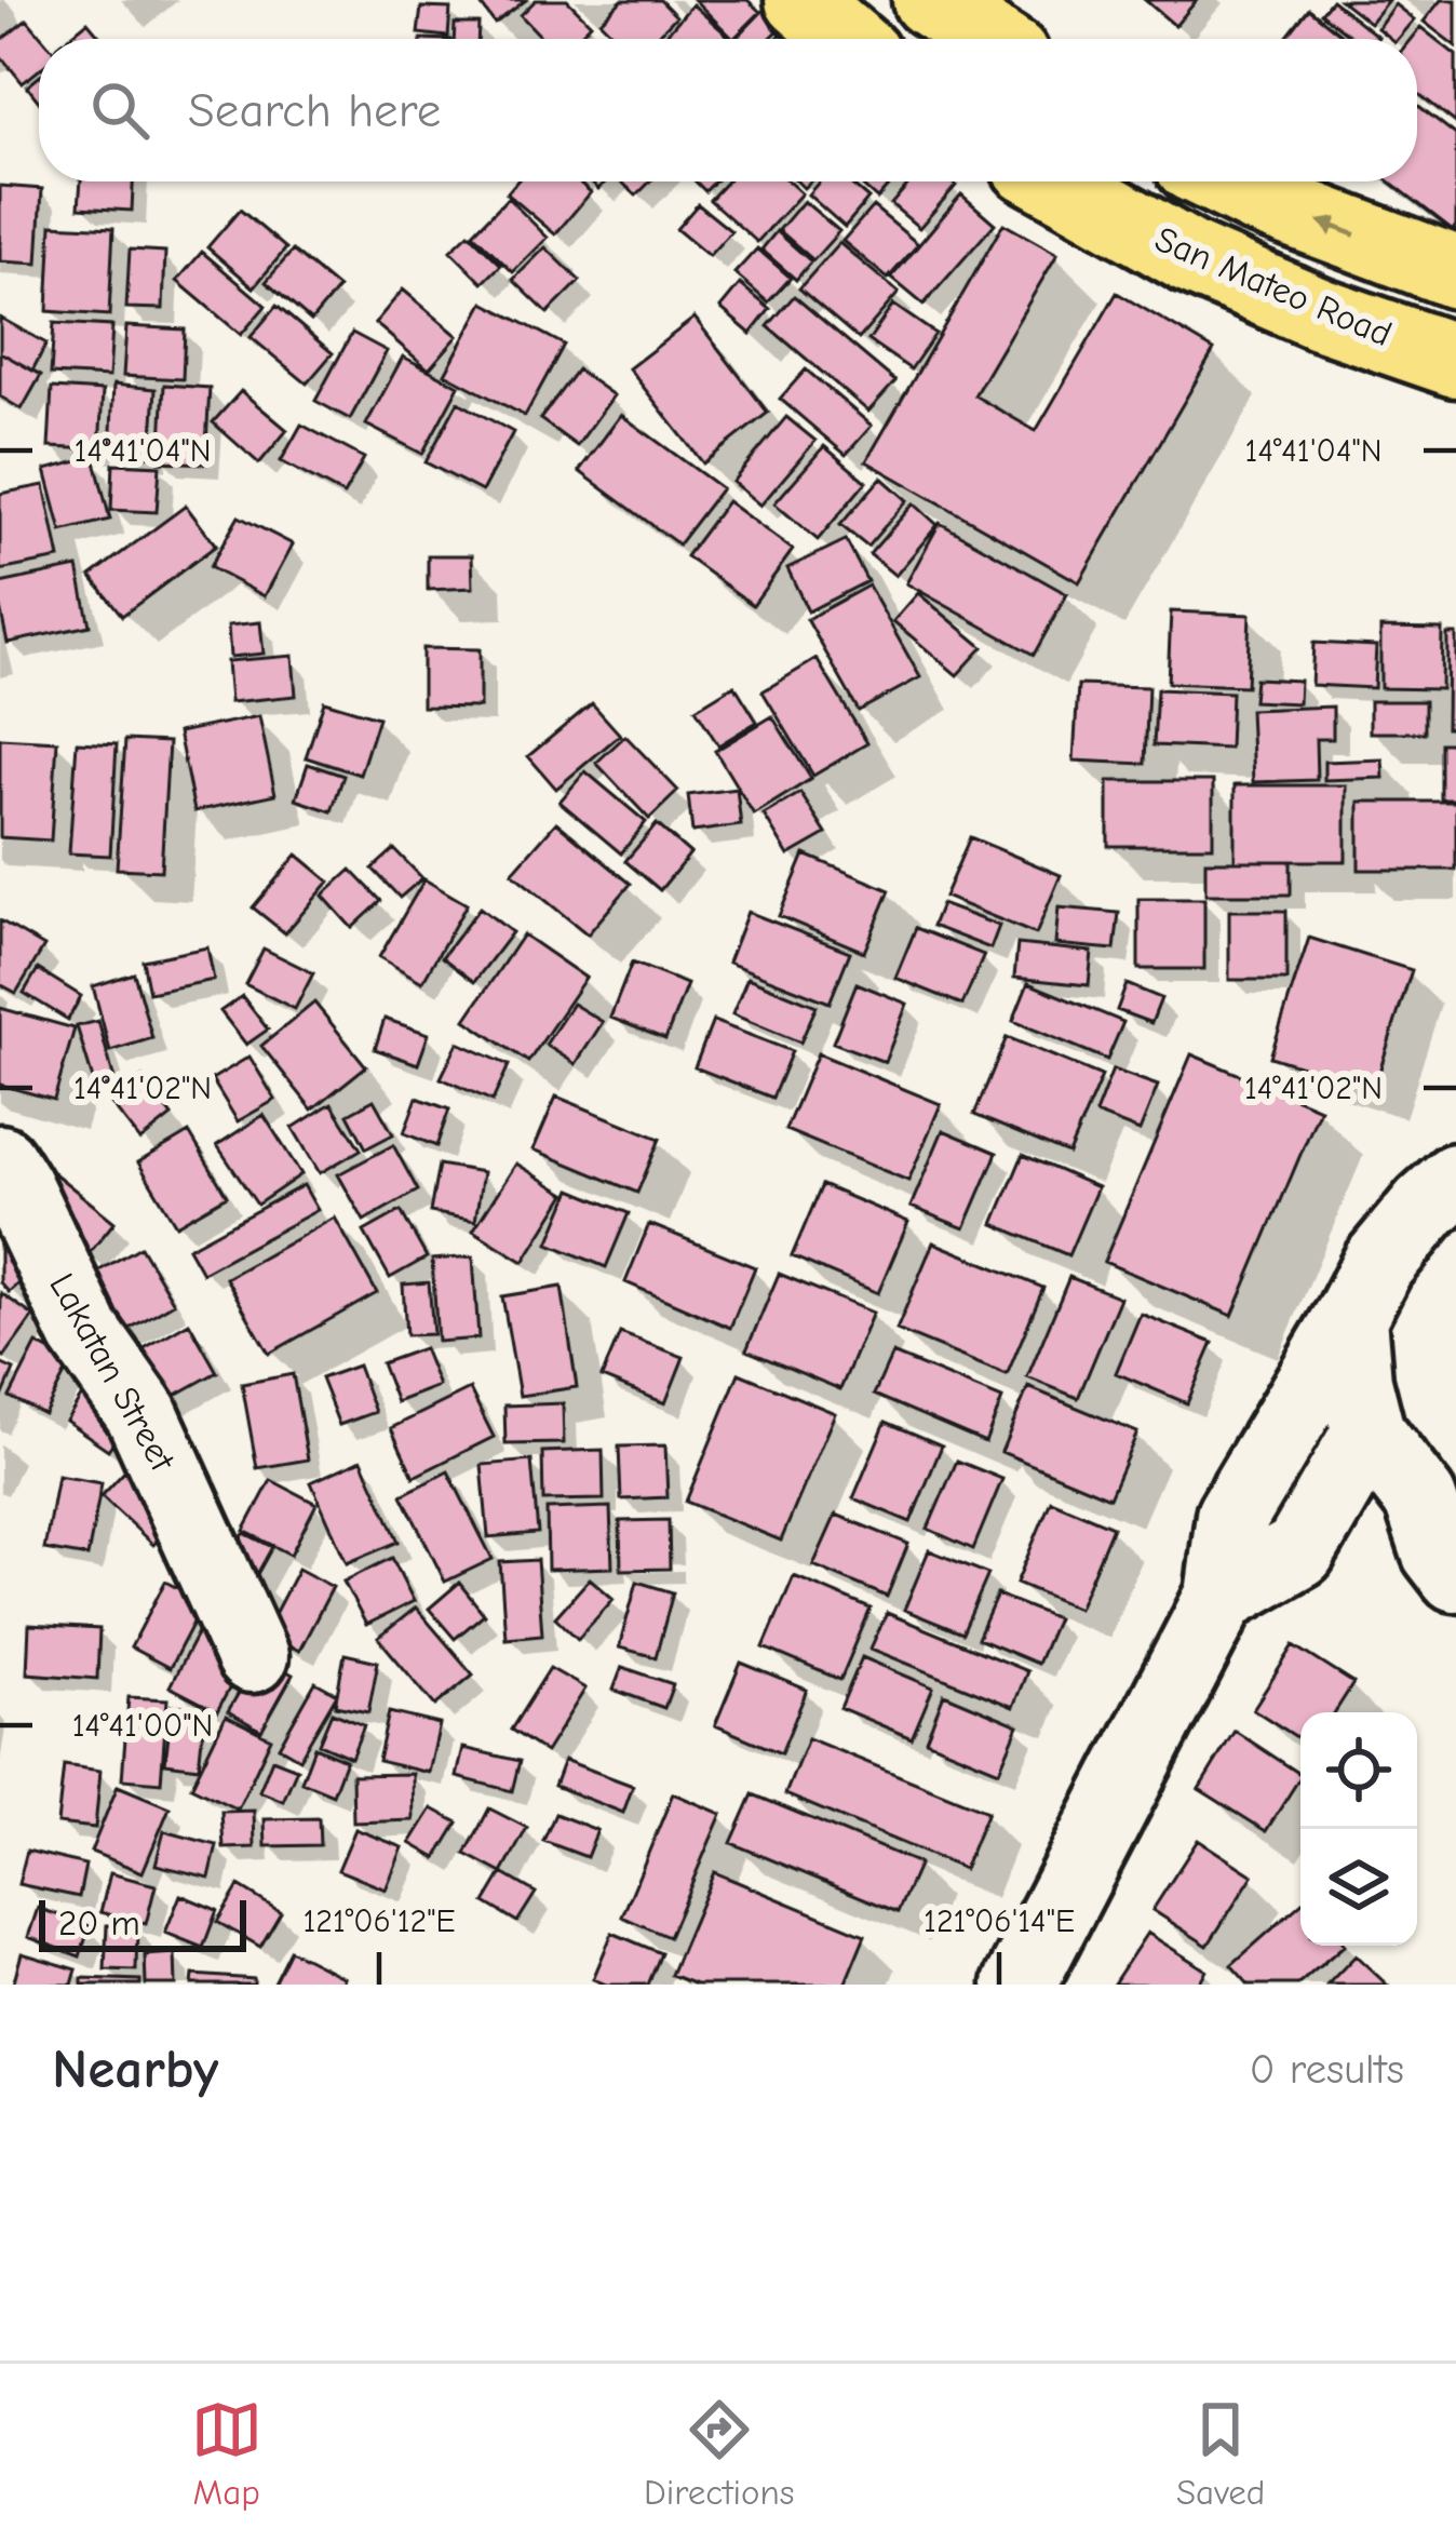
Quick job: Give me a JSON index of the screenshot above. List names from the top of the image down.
{
  "streets": {
    "main road": ["San Mateo Road"],
    "street": ["Lakatan Street"]
  },
  "scale_bar": "20 m",
  "page": {
    "search": "Search here",
    "scale": "20 m",
    "heading": ["Nearby", "0 results"],
    "nav": ["Map", "Directions", "Saved"]
  },
  "coordinates": [
    "14°41'04\"N",
    "14°41'02\"N",
    "14°41'00\"N",
    "121°06'12\"E",
    "121°06'14\"E"
  ]
}
